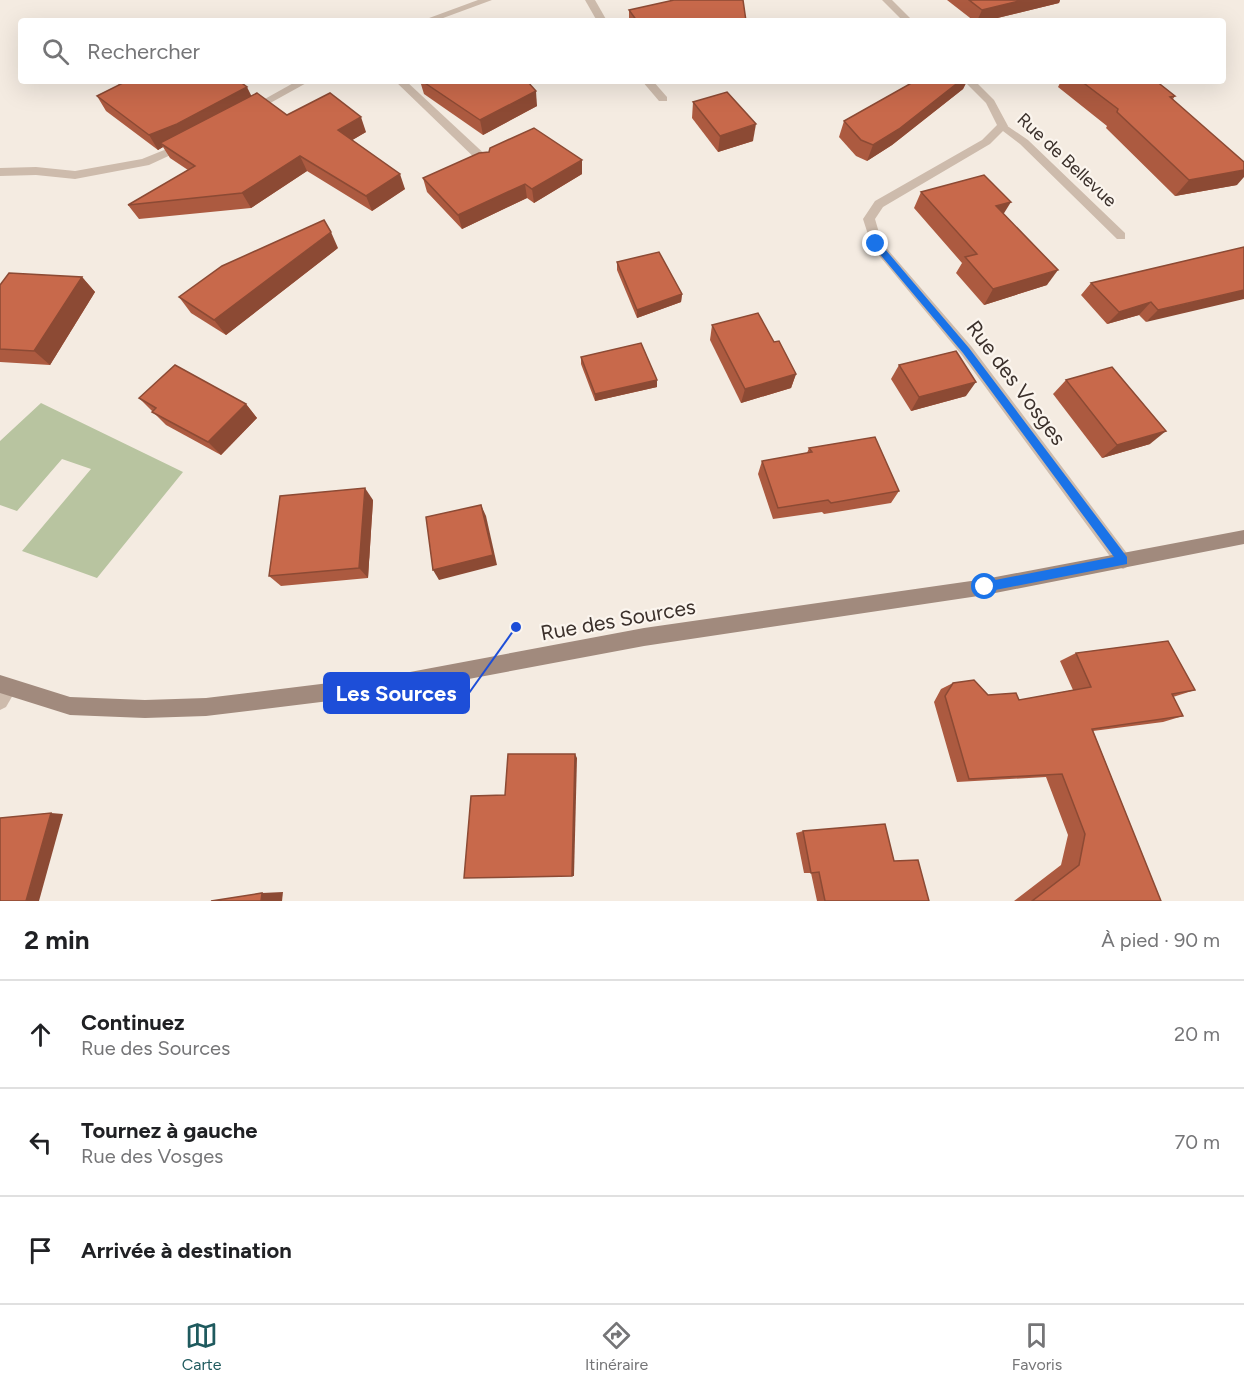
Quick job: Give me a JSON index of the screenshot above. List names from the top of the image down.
{
  "streets": {
    "street": ["Rue de Bellevue", "Rue des Vosges", "Rue des Sources"]
  },
  "crossings": [
    ["Rue de Bellevue", "Rue des Vosges"],
    ["Rue des Vosges", "Rue des Sources"]
  ],
  "places": ["Les Sources"],
  "page": {
    "search": "Rechercher",
    "heading": ["2 min", "À pied · 90 m"],
    "list": [
      ["Continuez", "Rue des Sources", "20 m"],
      ["Tournez à gauche", "Rue des Vosges", "70 m"],
      "Arrivée à destination"
    ],
    "nav": ["Carte", "Itinéraire", "Favoris"]
  }
}
